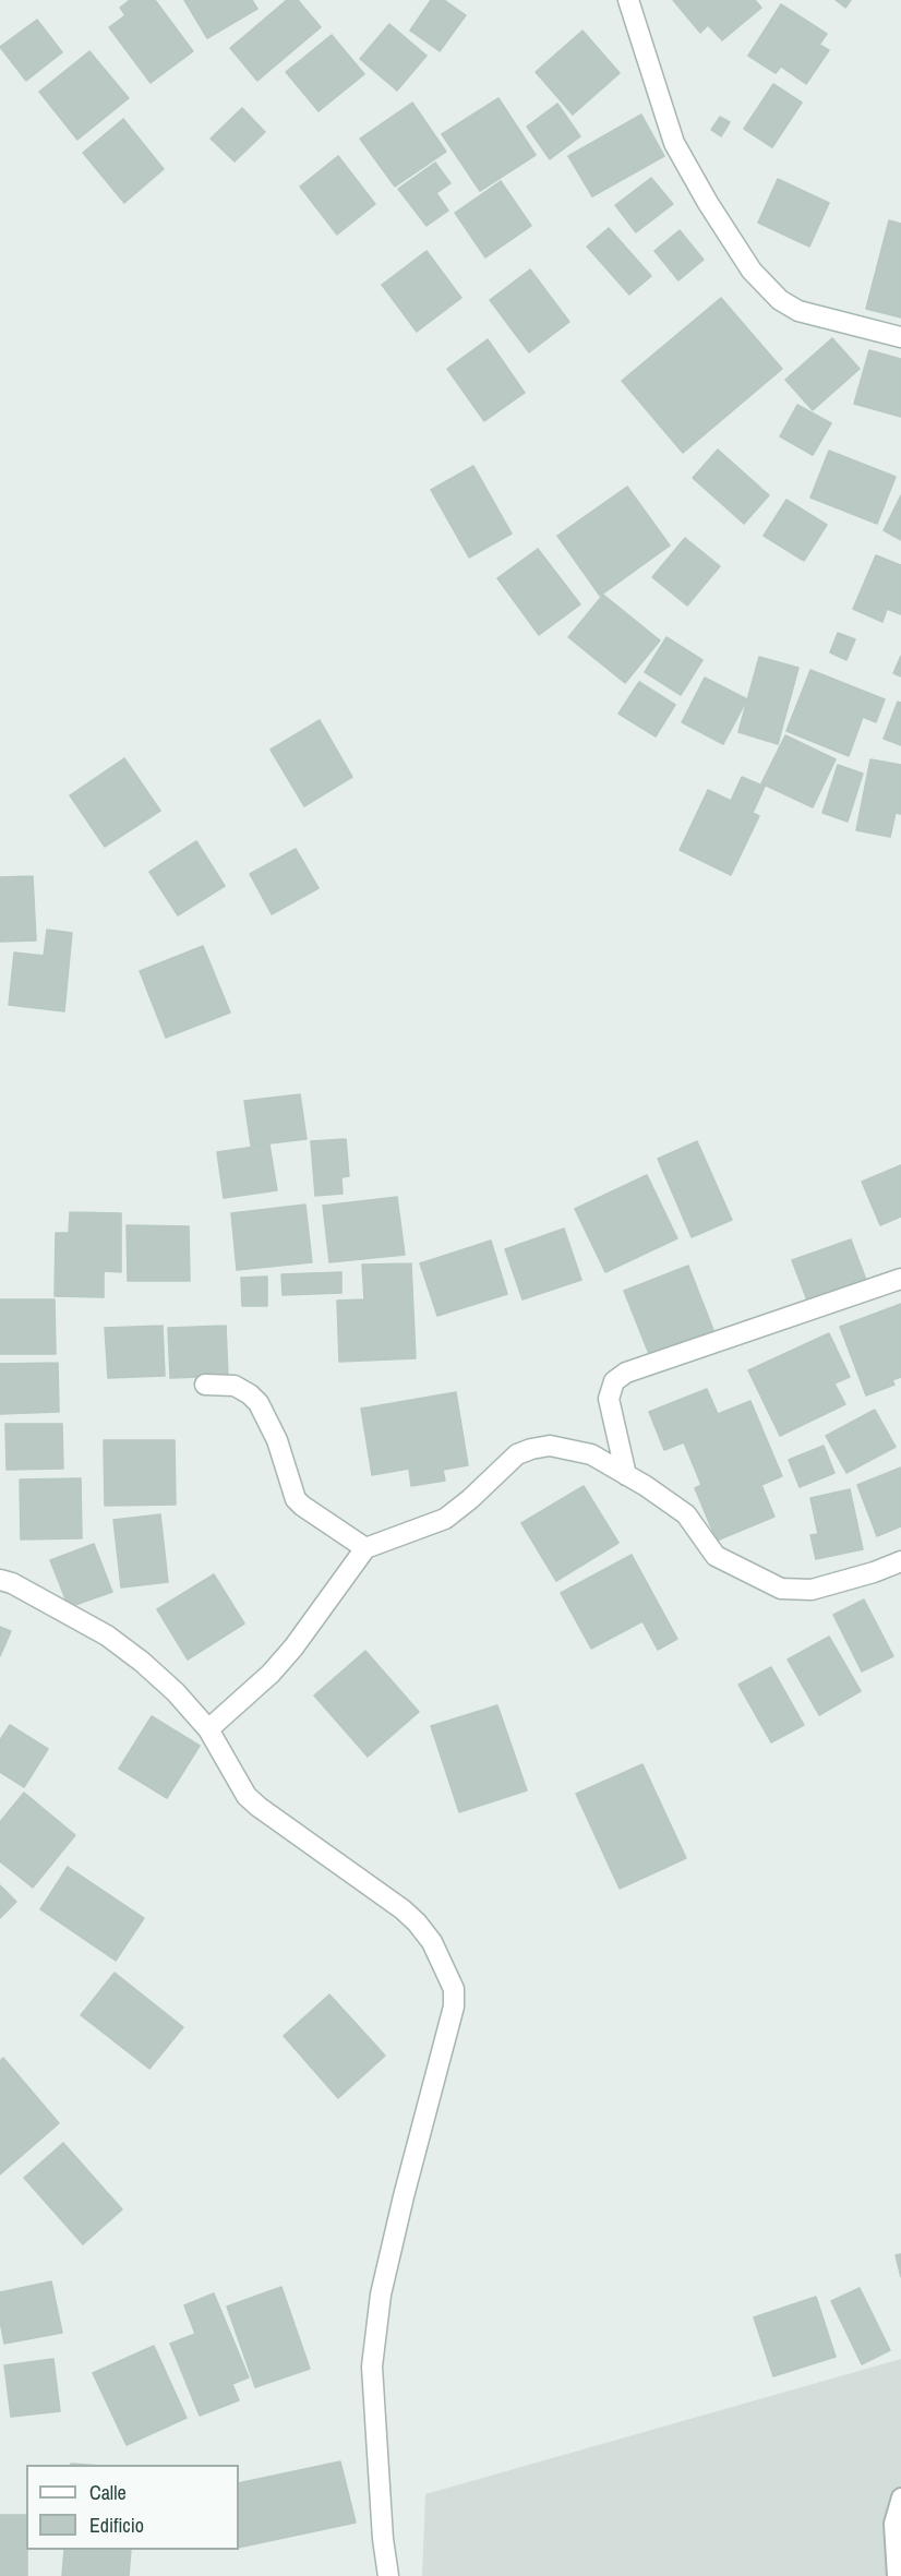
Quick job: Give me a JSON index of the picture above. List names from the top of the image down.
{
  "legend": ["Calle", "Edificio"]
}
